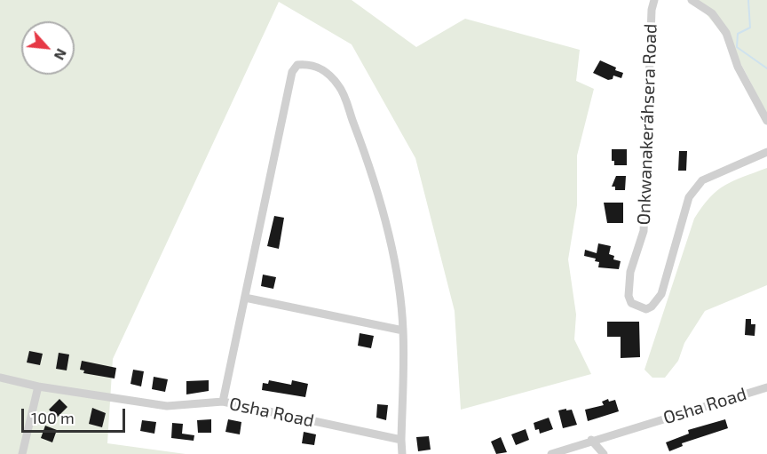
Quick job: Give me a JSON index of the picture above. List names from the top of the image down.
{
  "streets": {
    "street": ["Onkwanakeráhsera Road", "Osha Road"]
  },
  "scale_bar": "100 m",
  "north": "bottom right"
}
